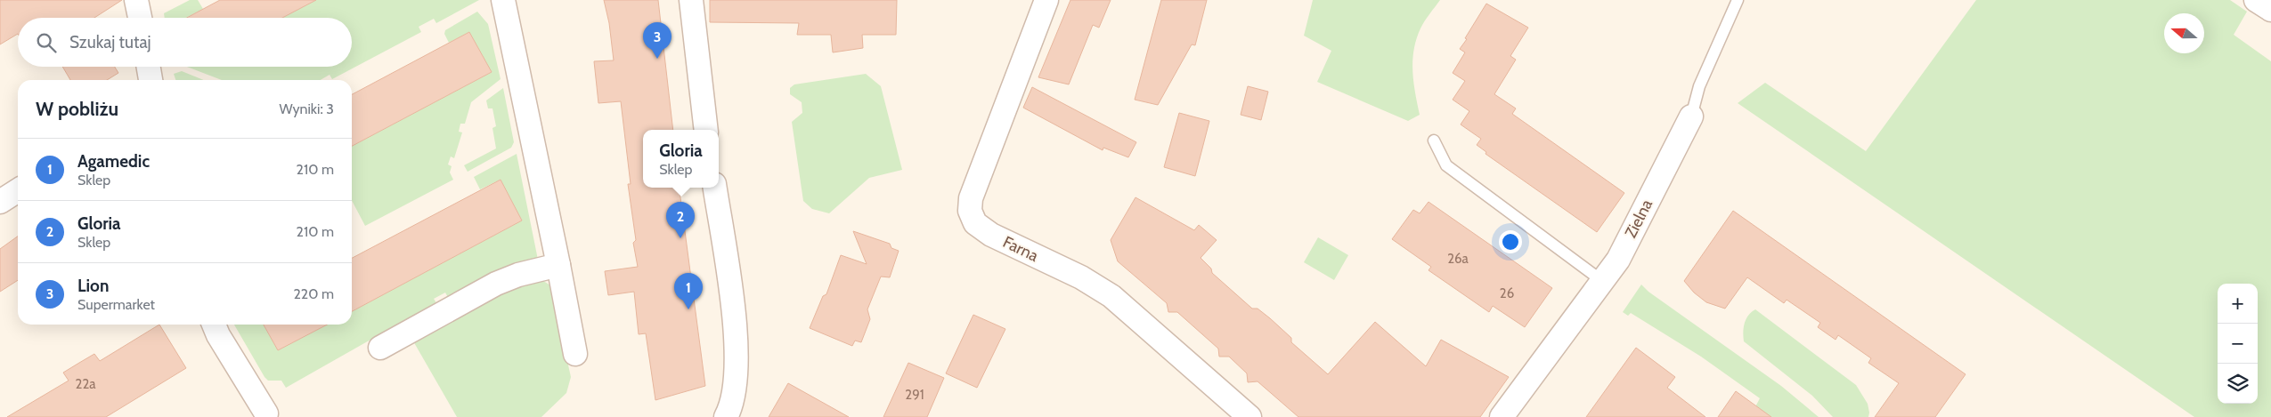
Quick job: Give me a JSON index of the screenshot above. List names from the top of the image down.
{
  "streets": {
    "street": ["Zielna", "Farna"]
  },
  "house_numbers": [
    "26a",
    "26",
    "22a",
    "291"
  ],
  "north": "left",
  "page": {
    "search": "Szukaj tutaj",
    "pins": ["3", "2", "1"],
    "heading": ["W pobliżu", "Wyniki: 3"],
    "popup": ["Gloria", "Sklep"],
    "list": [
      {
        "mark": "1",
        "name": "Agamedic",
        "note": "Sklep",
        "value": "210 m"
      },
      {
        "mark": "2",
        "name": "Gloria",
        "note": "Sklep",
        "value": "210 m"
      },
      {
        "mark": "3",
        "name": "Lion",
        "note": "Supermarket",
        "value": "220 m"
      }
    ],
    "map_buttons": ["+", "−"]
  }
}
